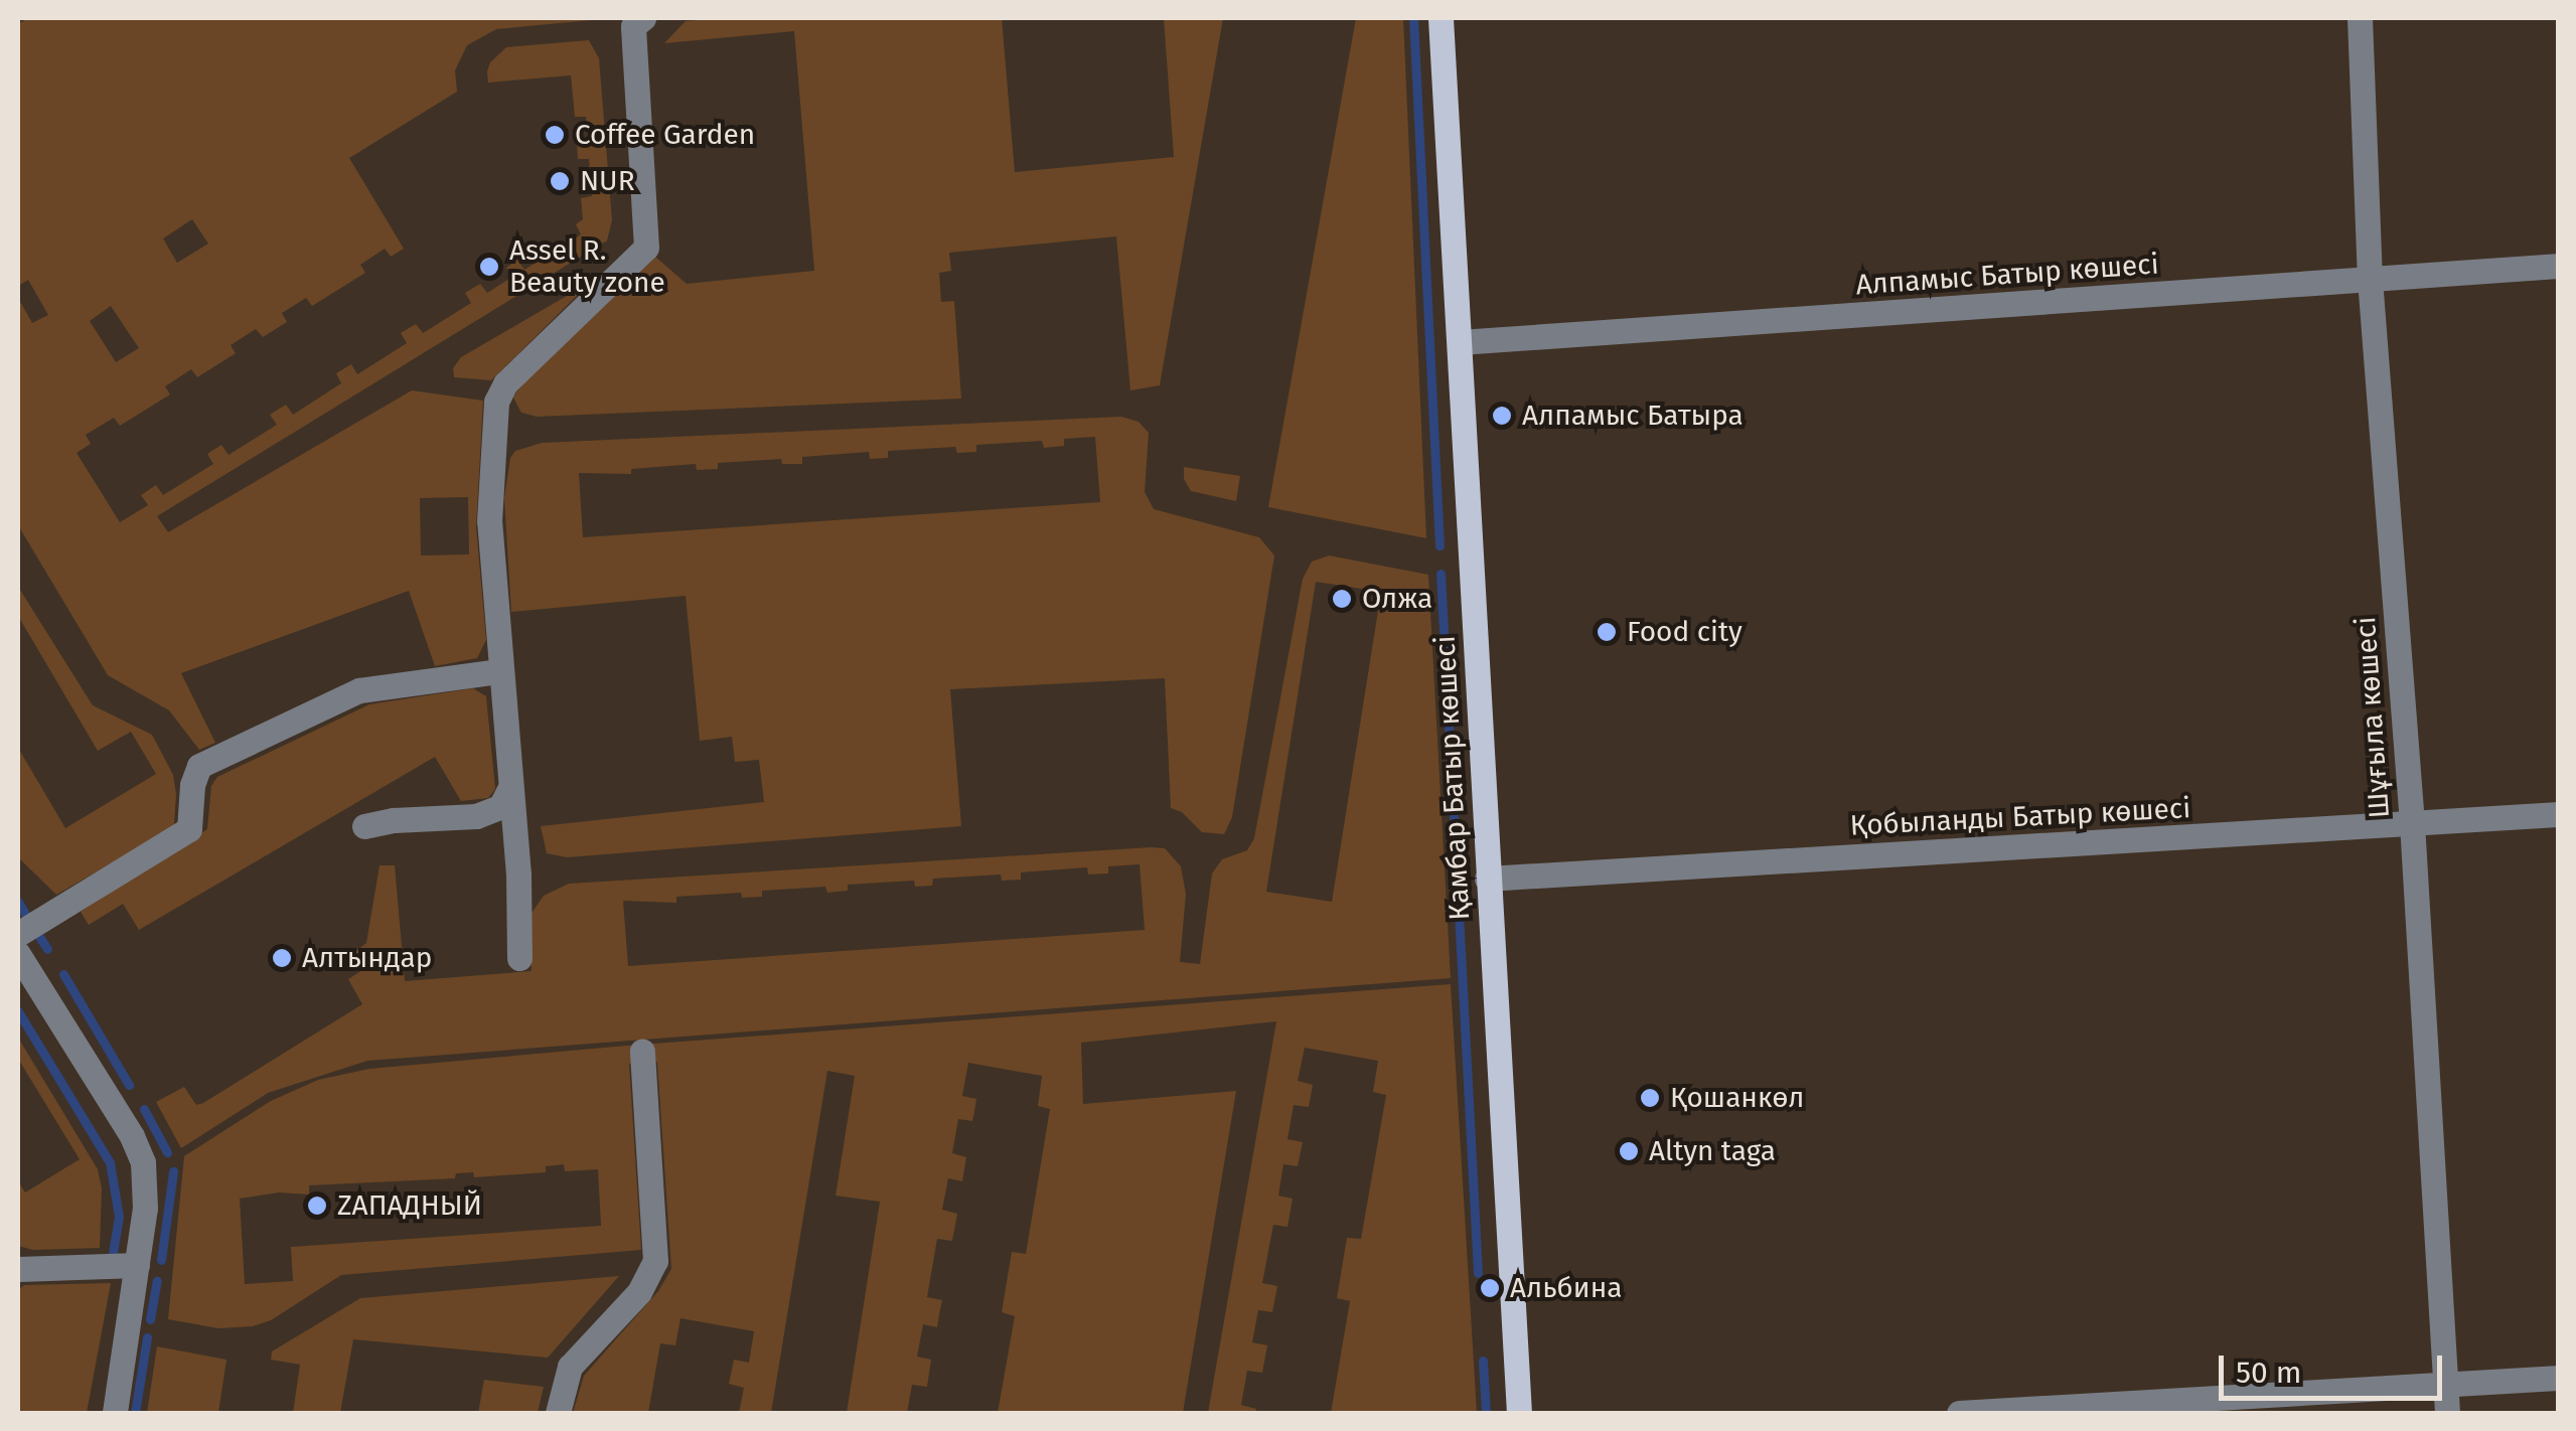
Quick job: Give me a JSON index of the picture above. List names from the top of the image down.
{
  "streets": {
    "main road": ["Қамбар Батыр көшесі"],
    "street": ["Алпамыс Батыр көшесі", "Шұғыла көшесі", "Қобыланды Батыр көшесі"]
  },
  "crossings": [
    ["Алпамыс Батыр көшесі", "Шұғыла көшесі"],
    ["Алпамыс Батыр көшесі", "Қамбар Батыр көшесі"],
    ["Шұғыла көшесі", "Қобыланды Батыр көшесі"],
    ["Қамбар Батыр көшесі", "Қобыланды Батыр көшесі"]
  ],
  "places": [
    "Coffee Garden",
    "NUR",
    "Assel R. Beauty zone",
    "Алпамыс Батыра",
    "Олжа",
    "Food city",
    "Алтындар",
    "Қошанкөл",
    "Altyn taga",
    "ZАПАДНЫЙ",
    "Альбина"
  ],
  "scale_bar": "50 m"
}
